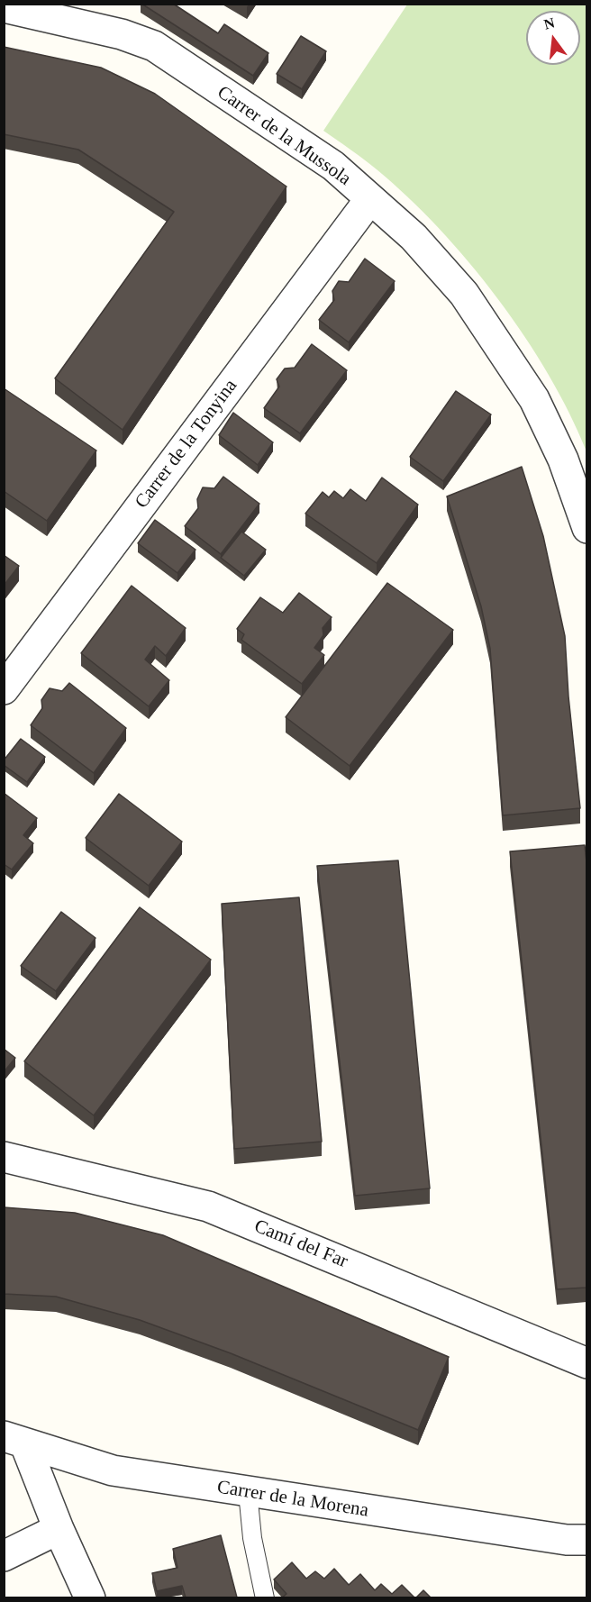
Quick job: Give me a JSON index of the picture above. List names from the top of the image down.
{
  "streets": {
    "street": [
      "Carrer de la Mussola",
      "Carrer de la Tonyina",
      "Camí del Far",
      "Carrer de la Morena"
    ]
  },
  "crossings": [
    ["Carrer de la Mussola", "Carrer de la Tonyina"]
  ],
  "north": "top"
}
